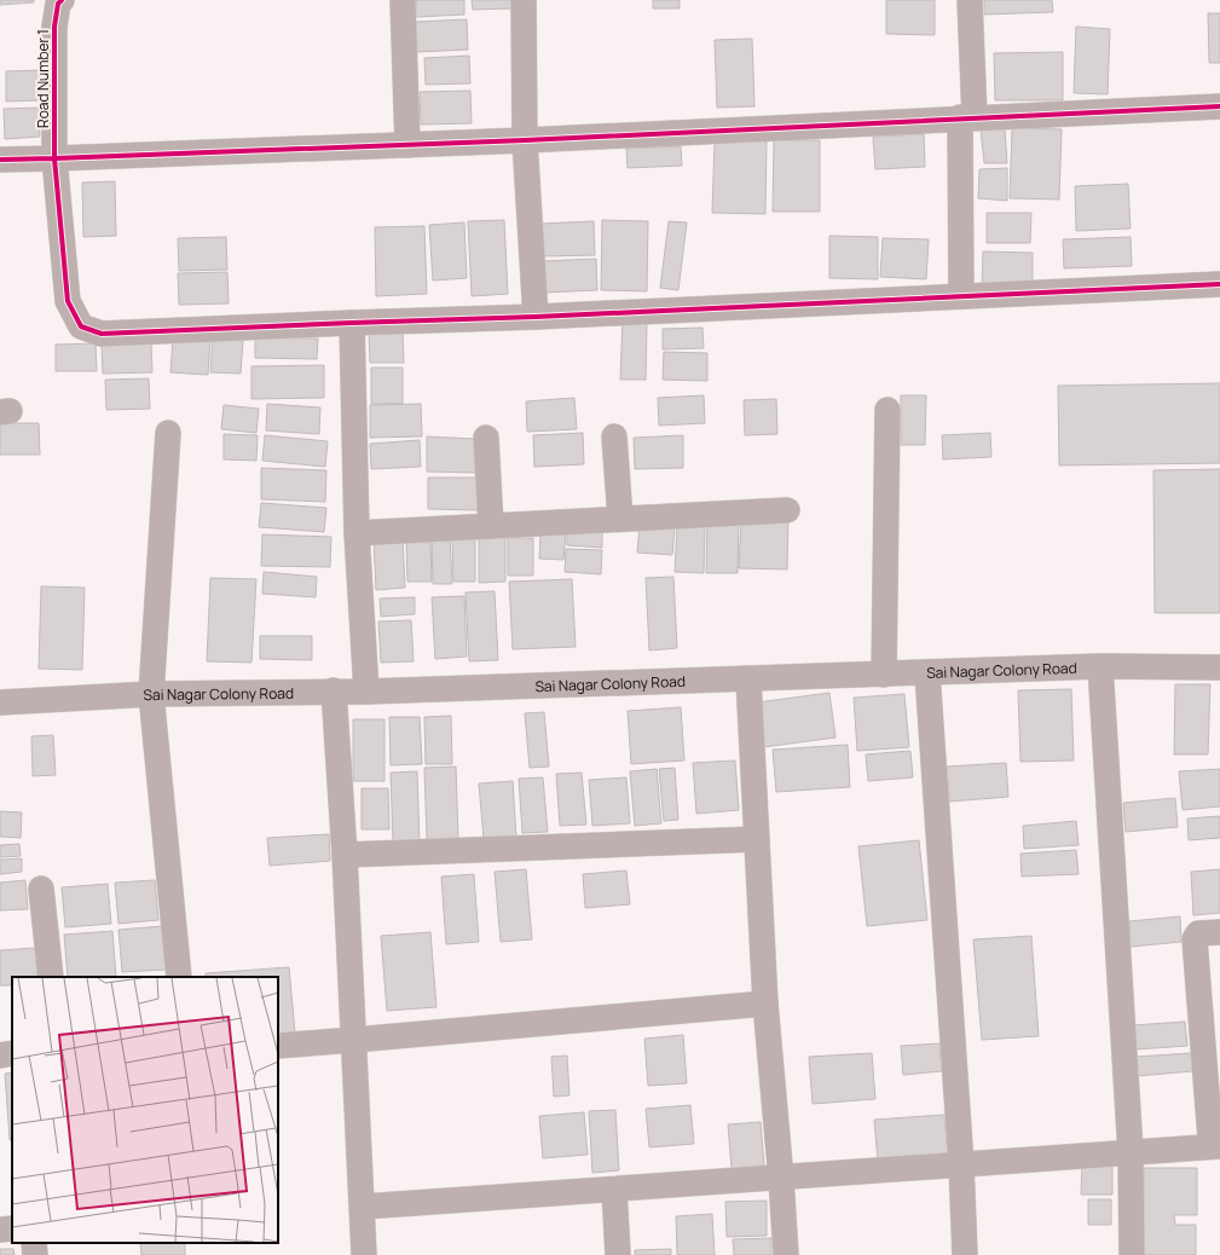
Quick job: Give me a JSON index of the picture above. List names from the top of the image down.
{
  "streets": {
    "street": ["Road Number 1", "Sai Nagar Colony Road"]
  }
}
